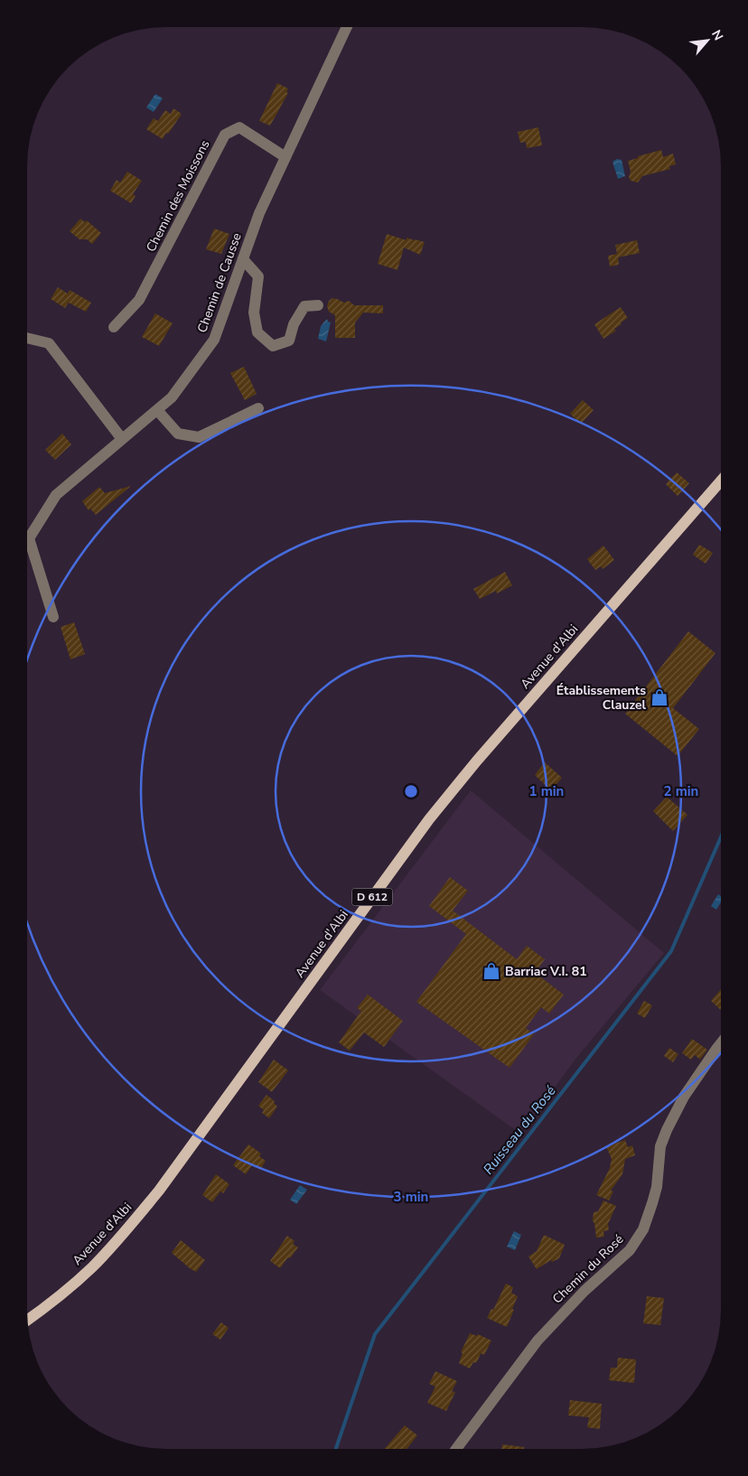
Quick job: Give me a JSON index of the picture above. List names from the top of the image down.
{
  "streets": {
    "main road": ["Avenue d'Albi", "D 612"],
    "street": ["Chemin des Moissons", "Chemin de Causse", "Chemin du Rosé"]
  },
  "crossings": [
    ["Chemin des Moissons", "Chemin de Causse"]
  ],
  "water": ["Ruisseau du Rosé"],
  "places": {
    "shop": ["Établissements Clauzel", "Barriac V.I. 81"]
  },
  "north": "top right",
  "rings": ["1 min", "2 min", "3 min"]
}
